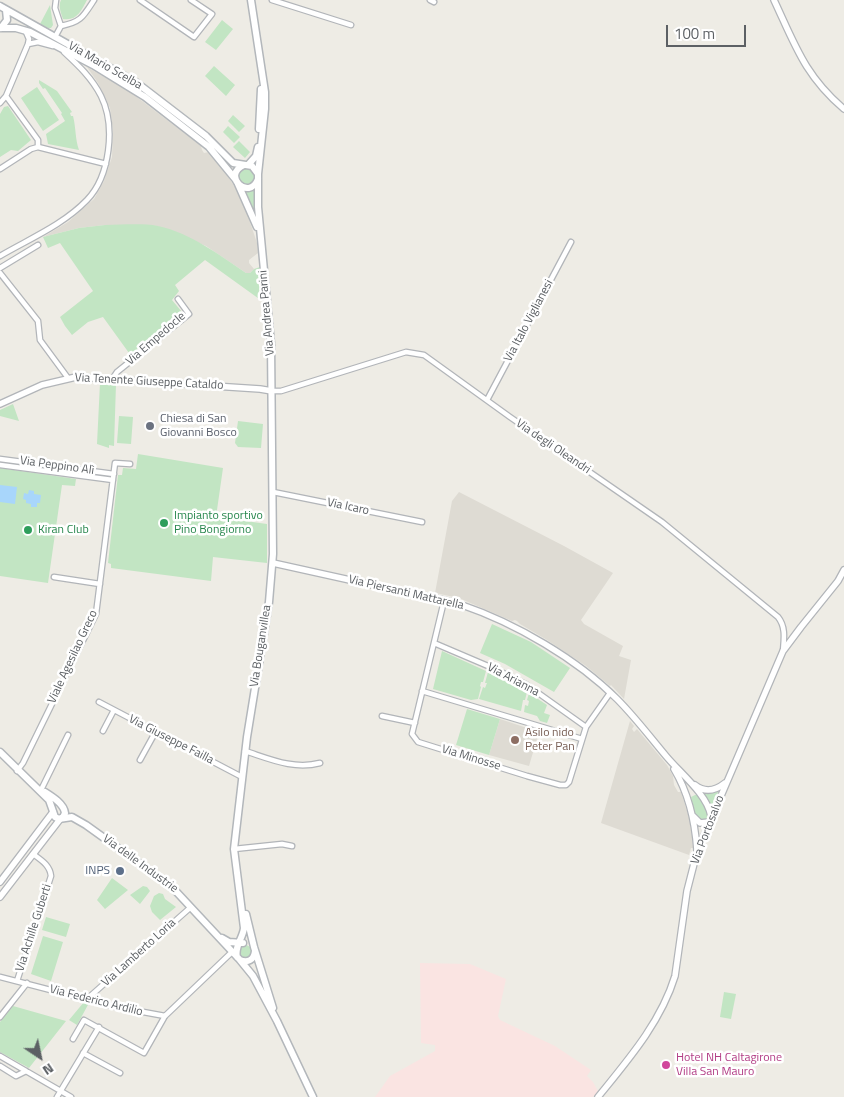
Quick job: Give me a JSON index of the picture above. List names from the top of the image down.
{
  "streets": {
    "main road": [
      "Via Mario Scelba",
      "Via Andrea Parini",
      "Via Bouganvillea",
      "Via delle Industrie"
    ],
    "street": [
      "Via Italo Viglianesi",
      "Via Empedocle",
      "Via Tenente Giuseppe Cataldo",
      "Via degli Oleandri",
      "Via Peppino Alì",
      "Via Icaro",
      "Via Piersanti Mattarella",
      "Viale Agesilao Greco",
      "Via Arianna",
      "Via Giuseppe Failla",
      "Via Minosse",
      "Via Portosalvo",
      "Via Achille Guberti",
      "Via Lamberto Loria",
      "Via Federico Ardilio"
    ]
  },
  "crossings": [
    ["Via Mario Scelba", "Via Andrea Parini"],
    ["Via Andrea Parini", "Via Tenente Giuseppe Cataldo"],
    ["Via Andrea Parini", "Via degli Oleandri"],
    ["Via Andrea Parini", "Via Bouganvillea"],
    ["Via Italo Viglianesi", "Via degli Oleandri"],
    ["Via Empedocle", "Via Tenente Giuseppe Cataldo"],
    ["Via Tenente Giuseppe Cataldo", "Via degli Oleandri"],
    ["Via Tenente Giuseppe Cataldo", "Via Bouganvillea"],
    ["Via degli Oleandri", "Via Bouganvillea"],
    ["Via degli Oleandri", "Via Portosalvo"],
    ["Via Peppino Alì", "Viale Agesilao Greco"],
    ["Via Icaro", "Via Bouganvillea"],
    ["Via Piersanti Mattarella", "Via Bouganvillea"],
    ["Via Piersanti Mattarella", "Via Minosse"],
    ["Via Bouganvillea", "Via Giuseppe Failla"],
    ["Via Arianna", "Via Minosse"],
    ["Via delle Industrie", "Via Lamberto Loria"],
    ["Via Achille Guberti", "Via Federico Ardilio"],
    ["Via Lamberto Loria", "Via Federico Ardilio"]
  ],
  "places": [
    "Chiesa di San Giovanni Bosco",
    "Impianto sportivo Pino Bongiorno",
    "Kiran Club",
    "Asilo nido Peter Pan",
    "INPS",
    "Hotel NH Caltagirone Villa San Mauro"
  ],
  "scale_bar": "100 m",
  "north": "bottom right"
}
